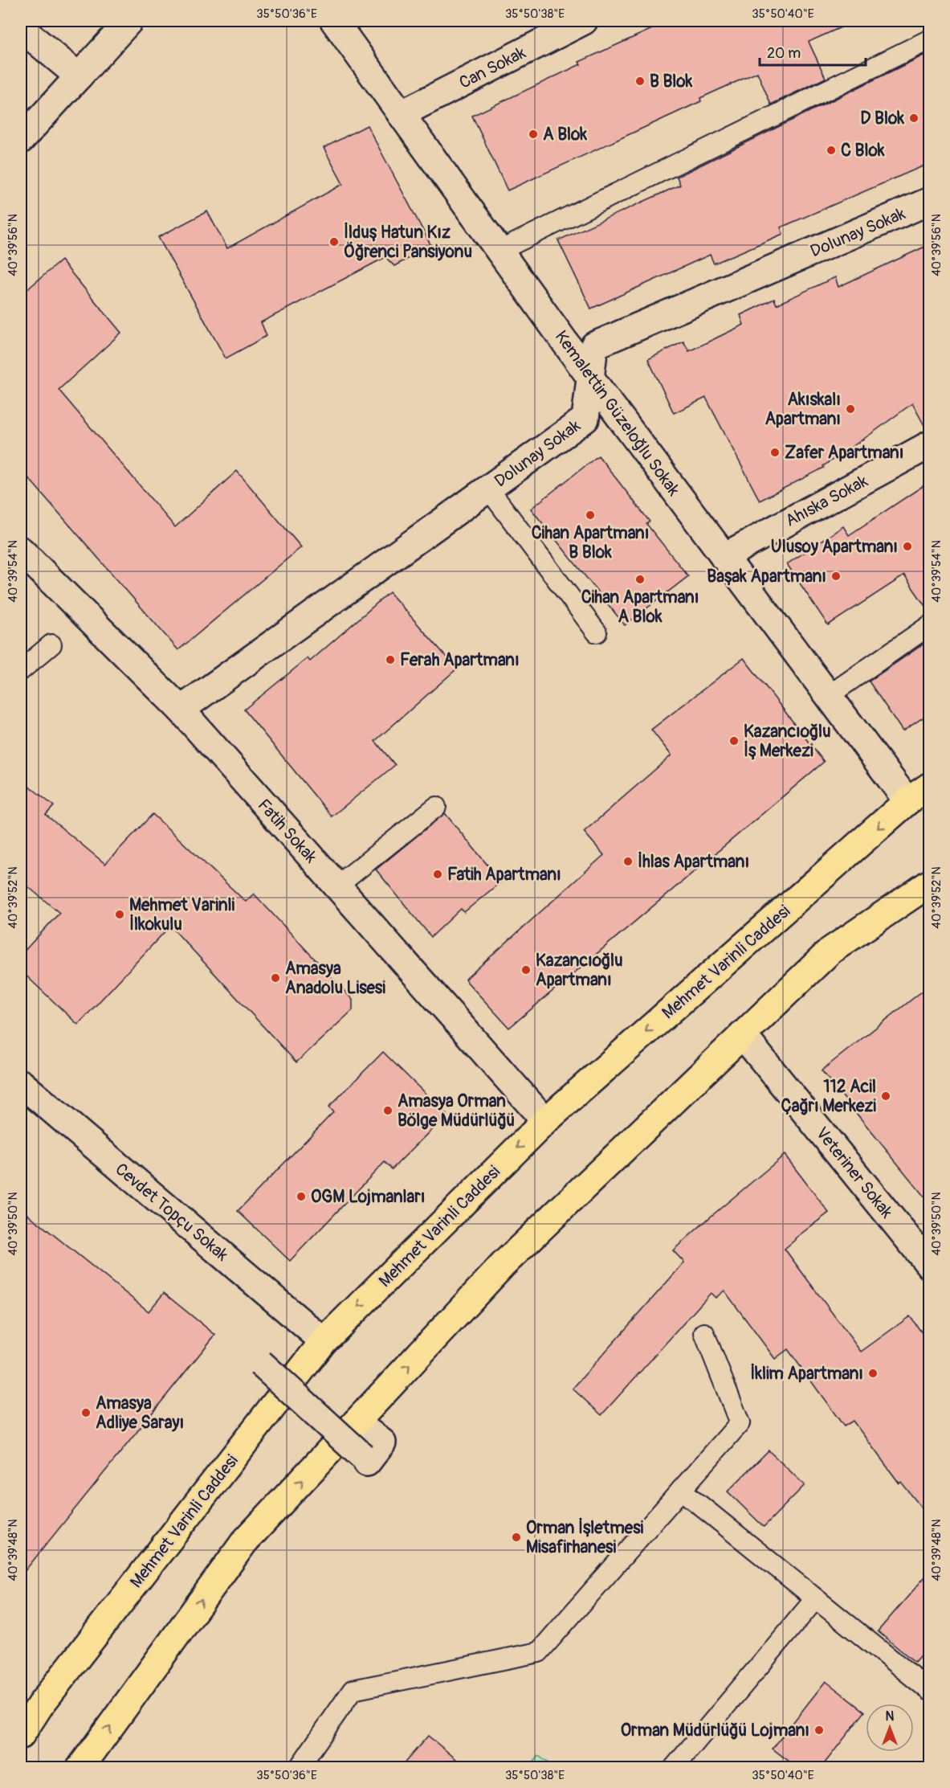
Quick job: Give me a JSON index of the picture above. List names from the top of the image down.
{
  "streets": {
    "main road": ["Mehmet Varinli Caddesi"],
    "street": [
      "Can Sokak",
      "Dolunay Sokak",
      "Kemalettin Güzeloğlu Sokak",
      "Ahıska Sokak",
      "Fatih Sokak",
      "Veteriner Sokak",
      "Cevdet Topçu Sokak"
    ]
  },
  "crossings": [
    ["Can Sokak", "Kemalettin Güzeloğlu Sokak"],
    ["Dolunay Sokak", "Kemalettin Güzeloğlu Sokak"],
    ["Dolunay Sokak", "Fatih Sokak"],
    ["Kemalettin Güzeloğlu Sokak", "Ahıska Sokak"],
    ["Kemalettin Güzeloğlu Sokak", "Mehmet Varinli Caddesi"],
    ["Fatih Sokak", "Mehmet Varinli Caddesi"],
    ["Mehmet Varinli Caddesi", "Cevdet Topçu Sokak"]
  ],
  "places": [
    "B Blok",
    "D Blok",
    "A Blok",
    "C Blok",
    "İlduş Hatun Kız Öğrenci Pansiyonu",
    "Akıskalı Apartmanı",
    "Zafer Apartmanı",
    "Cihan Apartmanı B Blok",
    "Ulusoy Apartmanı",
    "Başak Apartmanı",
    "Cihan Apartmanı A Blok",
    "Ferah Apartmanı",
    "Kazancıoğlu İş Merkezi",
    "İhlas Apartmanı",
    "Fatih Apartmanı",
    "Mehmet Varinli İlkokulu",
    "Kazancıoğlu Apartmanı",
    "Amasya Anadolu Lisesi",
    "112 Acil Çağrı Merkezi",
    "Amasya Orman Bölge Müdürlüğü",
    "OGM Lojmanları",
    "İklim Apartmanı",
    "Amasya Adliye Sarayı",
    "Orman İşletmesi Misafirhanesi",
    "Orman Müdürlüğü Lojmanı"
  ],
  "scale_bar": "20 m",
  "north": "top",
  "coordinates": [
    "35°50'36\"E",
    "35°50'38\"E",
    "35°50'40\"E",
    "40°39'56\"N",
    "40°39'54\"N",
    "40°39'52\"N",
    "40°39'50\"N",
    "40°39'48\"N"
  ]
}
